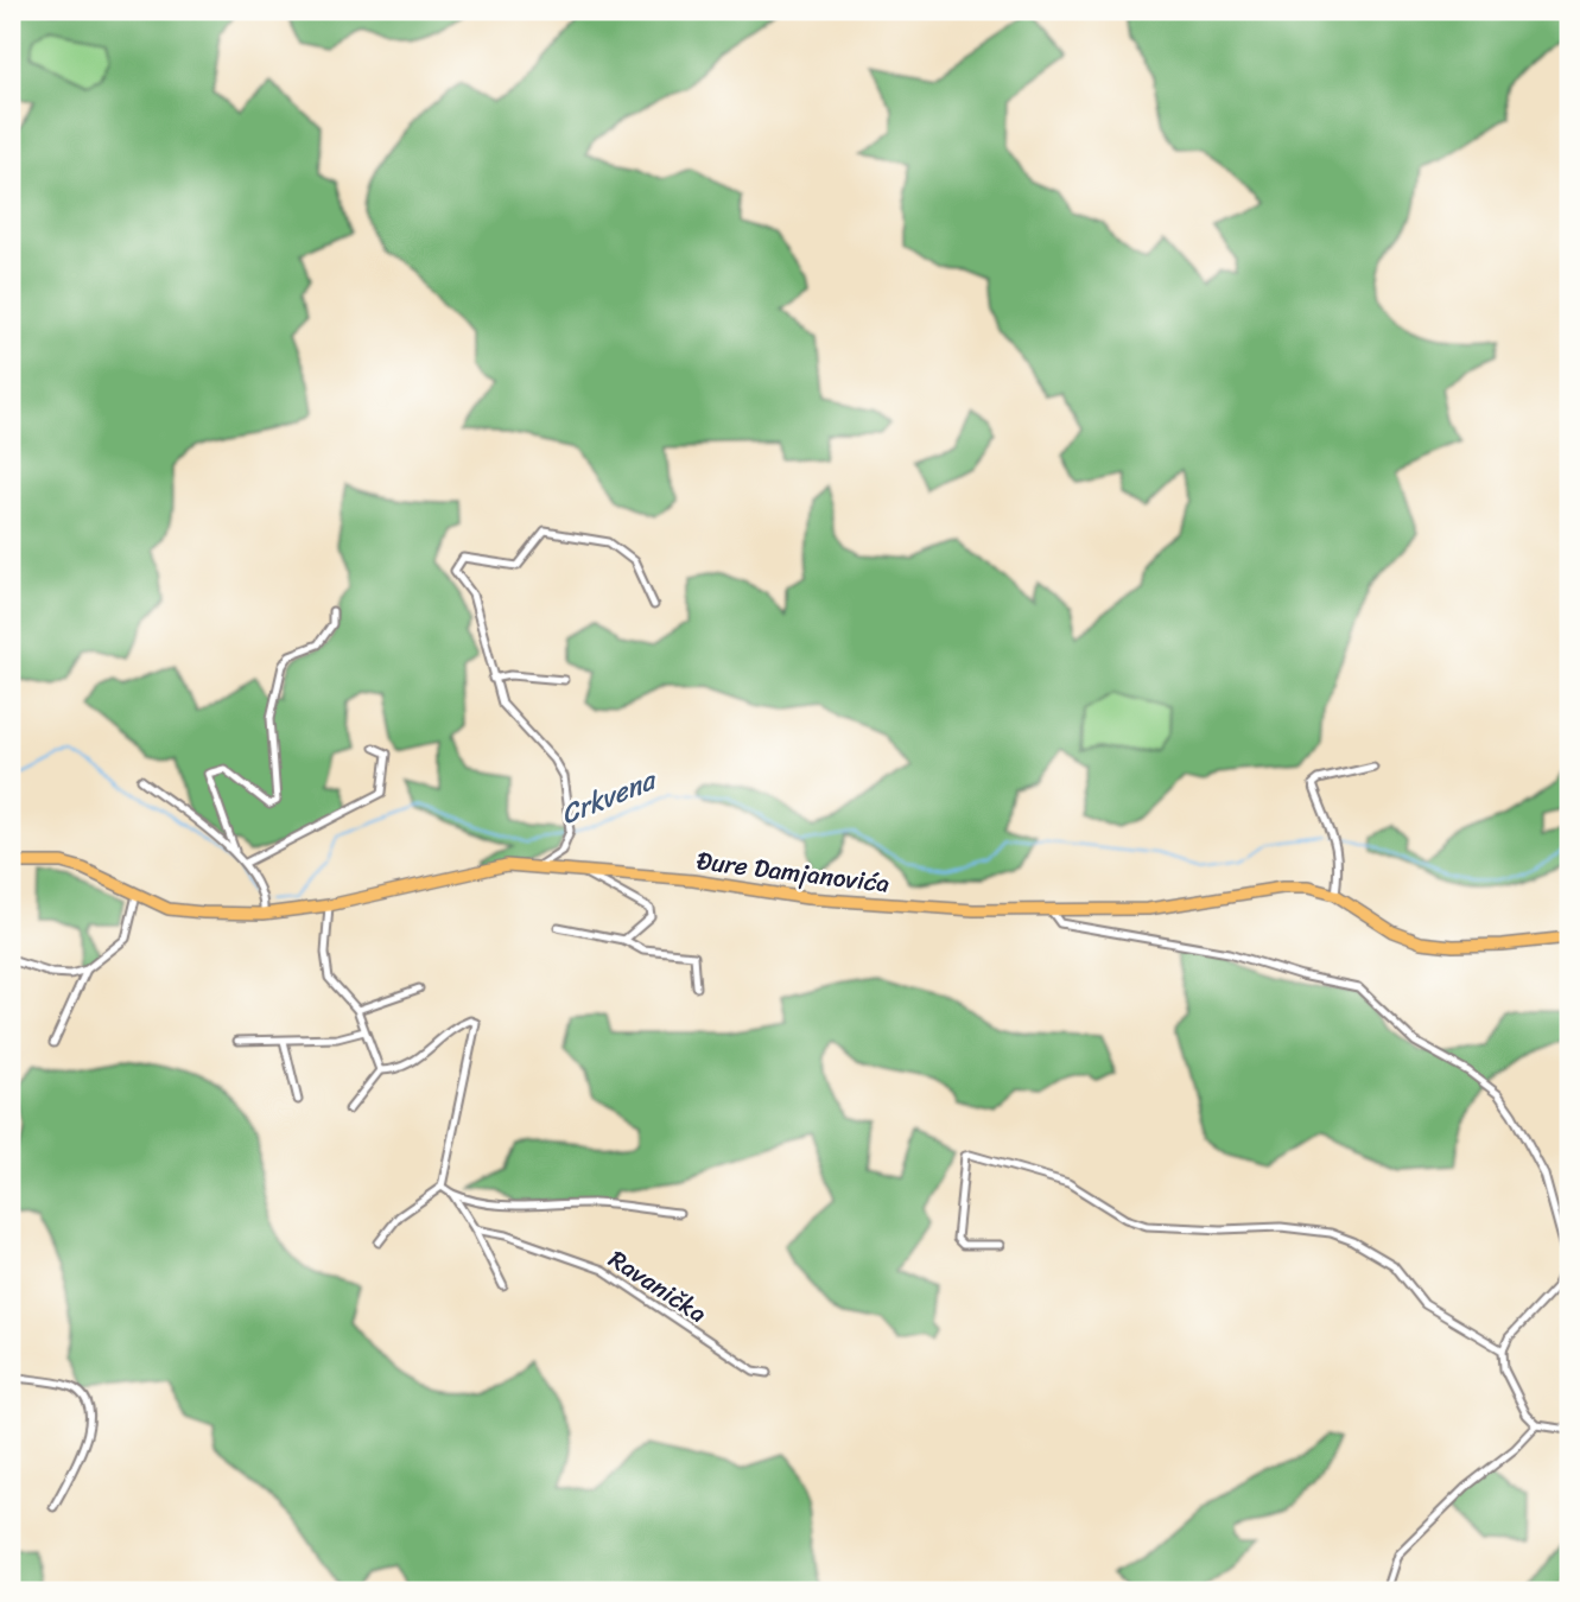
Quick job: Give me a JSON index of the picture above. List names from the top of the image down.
{
  "streets": {
    "main road": ["Đure Damjanovića"],
    "street": ["Ravanička"]
  },
  "water": ["Crkvena"]
}
